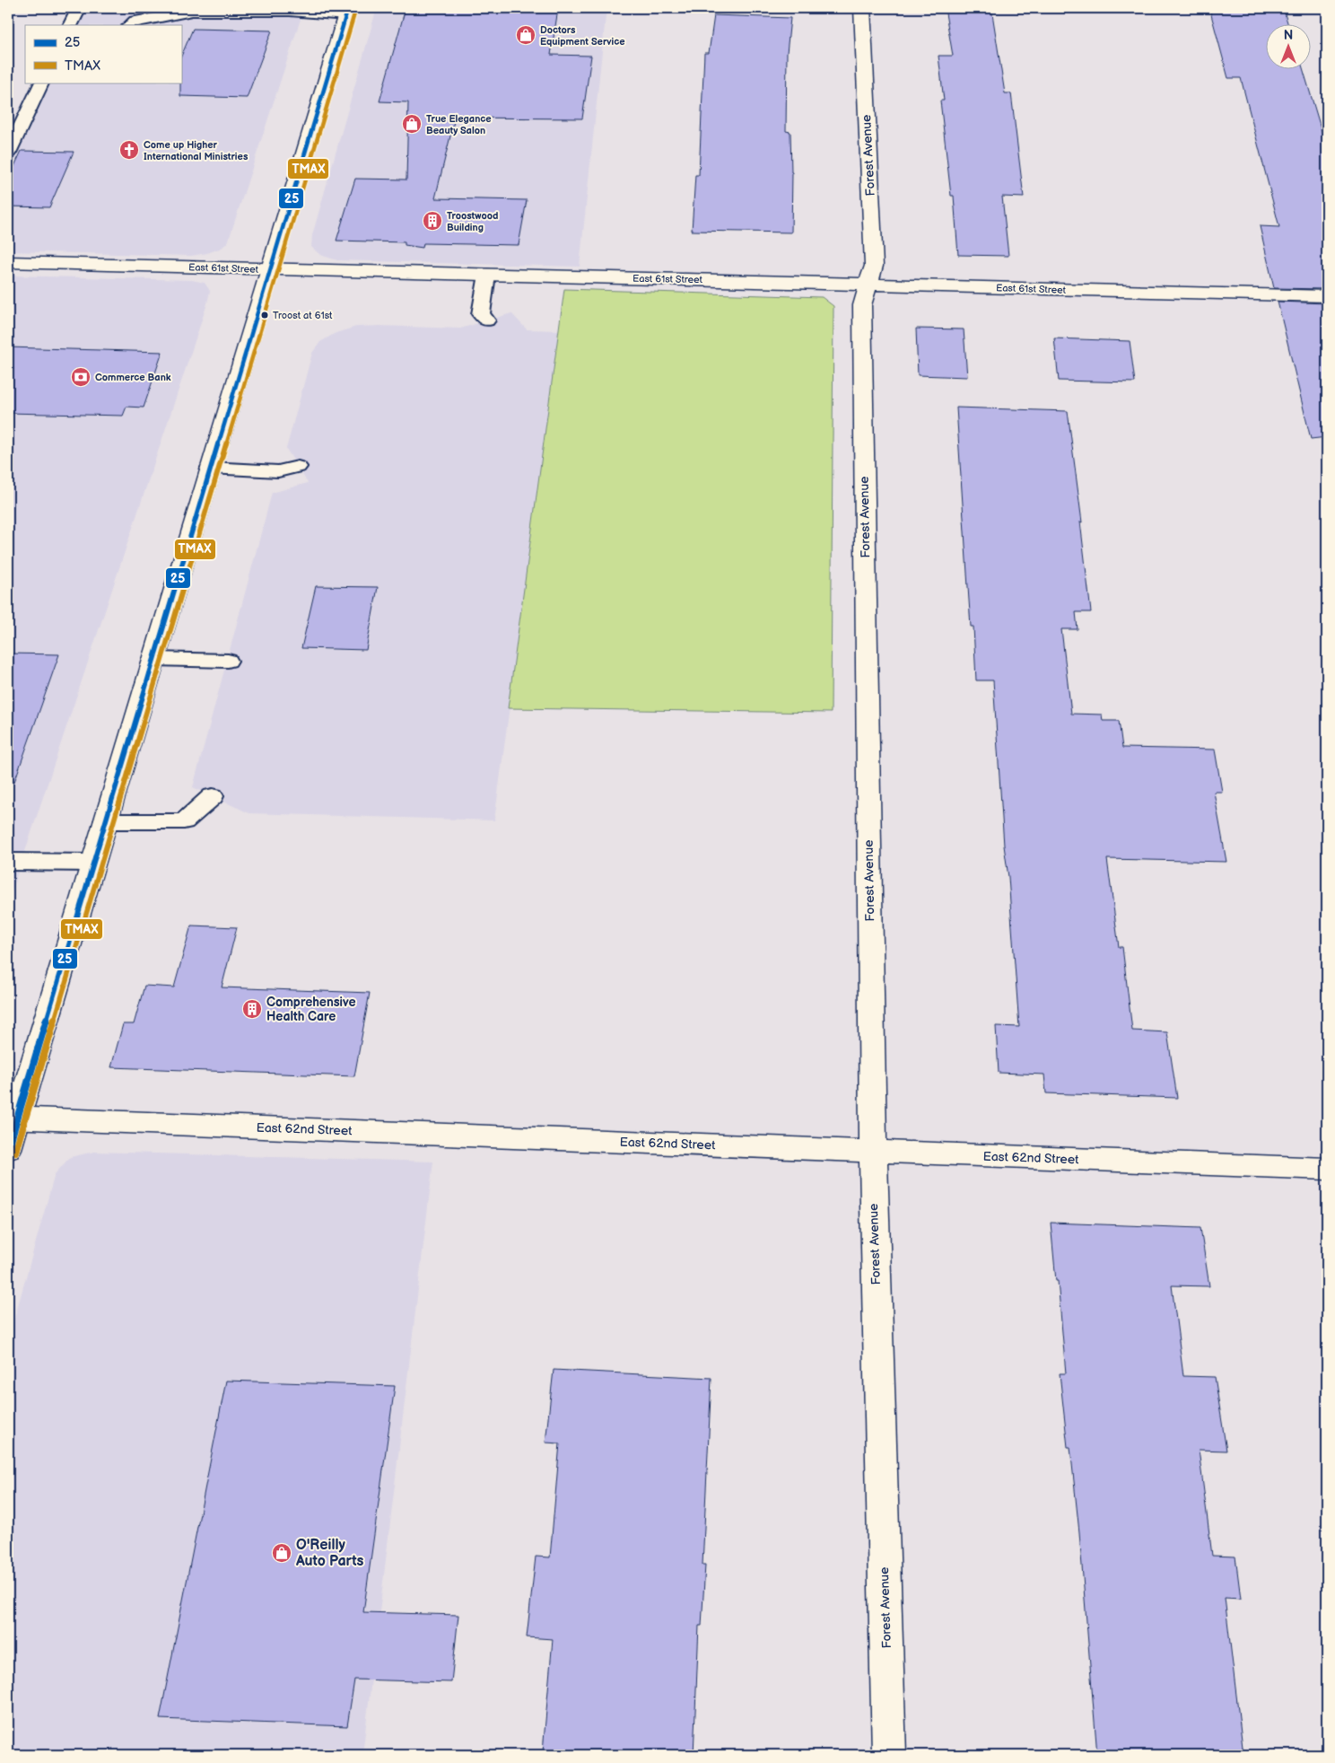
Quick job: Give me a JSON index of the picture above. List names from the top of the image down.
{
  "streets": {
    "street": ["Forest Avenue", "East 61st Street", "East 62nd Street"]
  },
  "crossings": [
    ["Forest Avenue", "East 61st Street"],
    ["Forest Avenue", "East 62nd Street"]
  ],
  "places": {
    "shop": ["Doctors Equipment Service", "True Elegance Beauty Salon", "O'Reilly Auto Parts"],
    "church": ["Come up Higher International Ministries"],
    "building": ["Troostwood Building", "Comprehensive Health Care"],
    "other": ["Troost at 61st"],
    "bank": ["Commerce Bank"]
  },
  "lines": ["transit line 25", "transit line TMAX"],
  "legend": ["25", "TMAX"],
  "north": "top"
}
